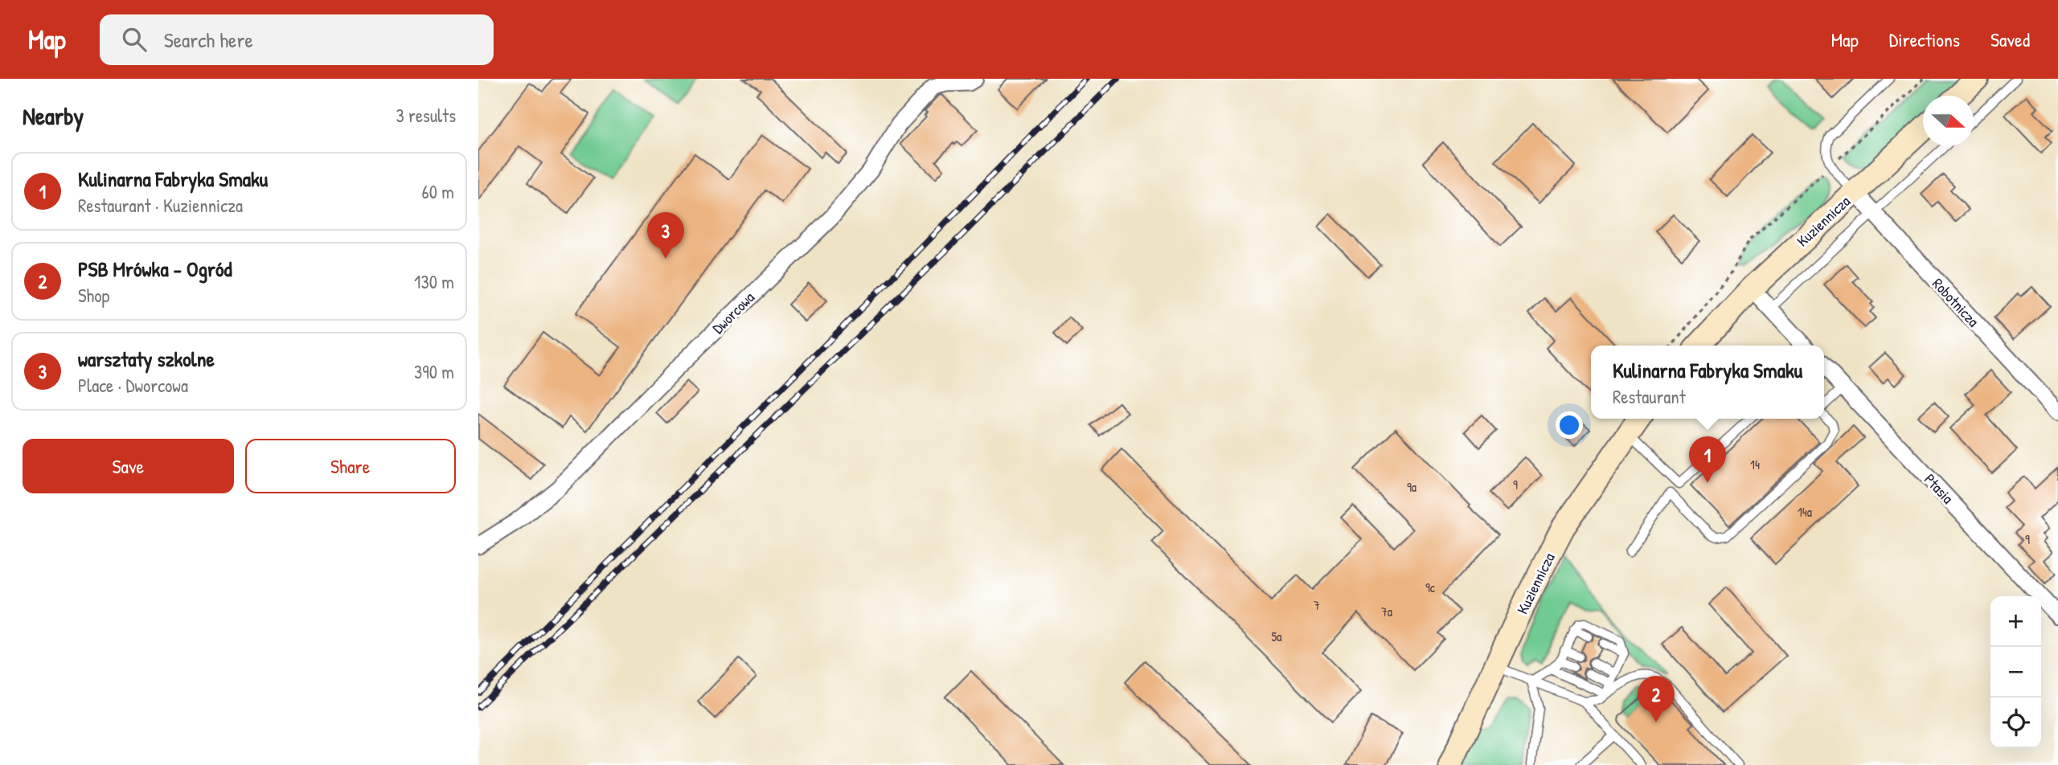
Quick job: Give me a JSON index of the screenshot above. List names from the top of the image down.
{
  "streets": {
    "main road": ["Kuziennicza"],
    "street": ["Robotnicza", "Dworcowa", "Ptasia"]
  },
  "crossings": [
    ["Kuziennicza", "Robotnicza"]
  ],
  "house_numbers": [
    "14",
    "9",
    "9a",
    "14a",
    "9",
    "9c",
    "7",
    "7a",
    "5a"
  ],
  "north": "right",
  "page": {
    "header": "Map",
    "search": "Search here",
    "nav": ["Map", "Directions", "Saved"],
    "heading": ["Nearby", "3 results"],
    "list": [
      {
        "mark": "1",
        "name": "Kulinarna Fabryka Smaku",
        "note": "Restaurant · Kuziennicza",
        "value": "60 m"
      },
      {
        "mark": "2",
        "name": "PSB Mrówka - Ogród",
        "note": "Shop",
        "value": "130 m"
      },
      {
        "mark": "3",
        "name": "warsztaty szkolne",
        "note": "Place · Dworcowa",
        "value": "390 m"
      }
    ],
    "pins": ["3", "1", "2"],
    "popup": ["Kulinarna Fabryka Smaku", "Restaurant"],
    "buttons": ["Save", "Share"],
    "map_buttons": ["+", "−"]
  }
}
